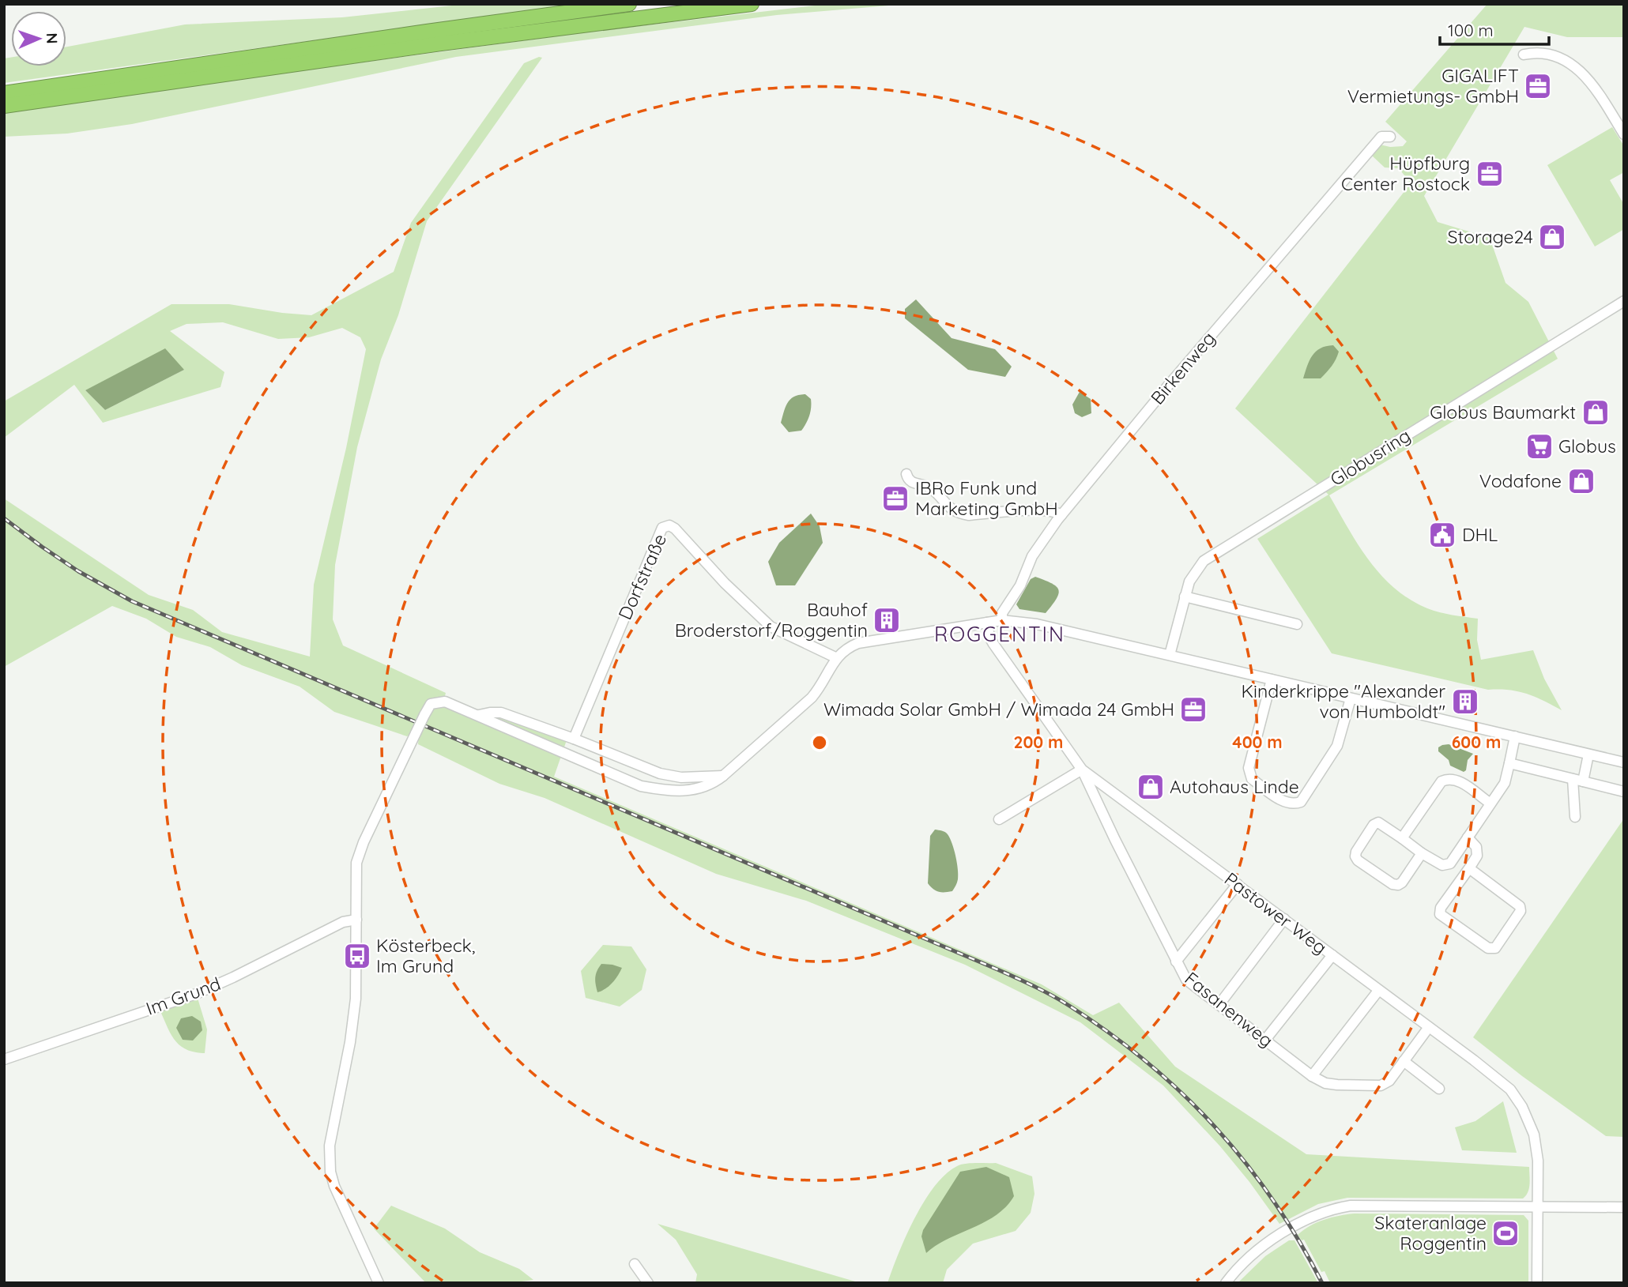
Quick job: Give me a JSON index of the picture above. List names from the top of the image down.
{
  "streets": {
    "street": [
      "Birkenweg",
      "Globusring",
      "Dorfstraße",
      "Pastower Weg",
      "Im Grund",
      "Fasanenweg"
    ]
  },
  "crossings": [
    ["Pastower Weg", "Fasanenweg"]
  ],
  "districts": ["ROGGENTIN"],
  "places": {
    "office": [
      "GIGALIFT Vermietungs- GmbH",
      "Hüpfburg Center Rostock",
      "IBRo Funk und Marketing GmbH",
      "Wimada Solar GmbH / Wimada 24 GmbH"
    ],
    "shop": [
      "Storage24",
      "Globus Baumarkt",
      "Vodafone",
      "Autohaus Linde"
    ],
    "supermarket": ["Globus"],
    "public building": ["DHL"],
    "building": ["Bauhof Broderstorf/Roggentin", "Kinderkrippe \"Alexander von Humboldt\""],
    "bus stop": ["Kösterbeck, Im Grund"],
    "sports": ["Skateranlage Roggentin"]
  },
  "scale_bar": "100 m",
  "north": "right",
  "rings": ["200 m", "400 m", "600 m"]
}
